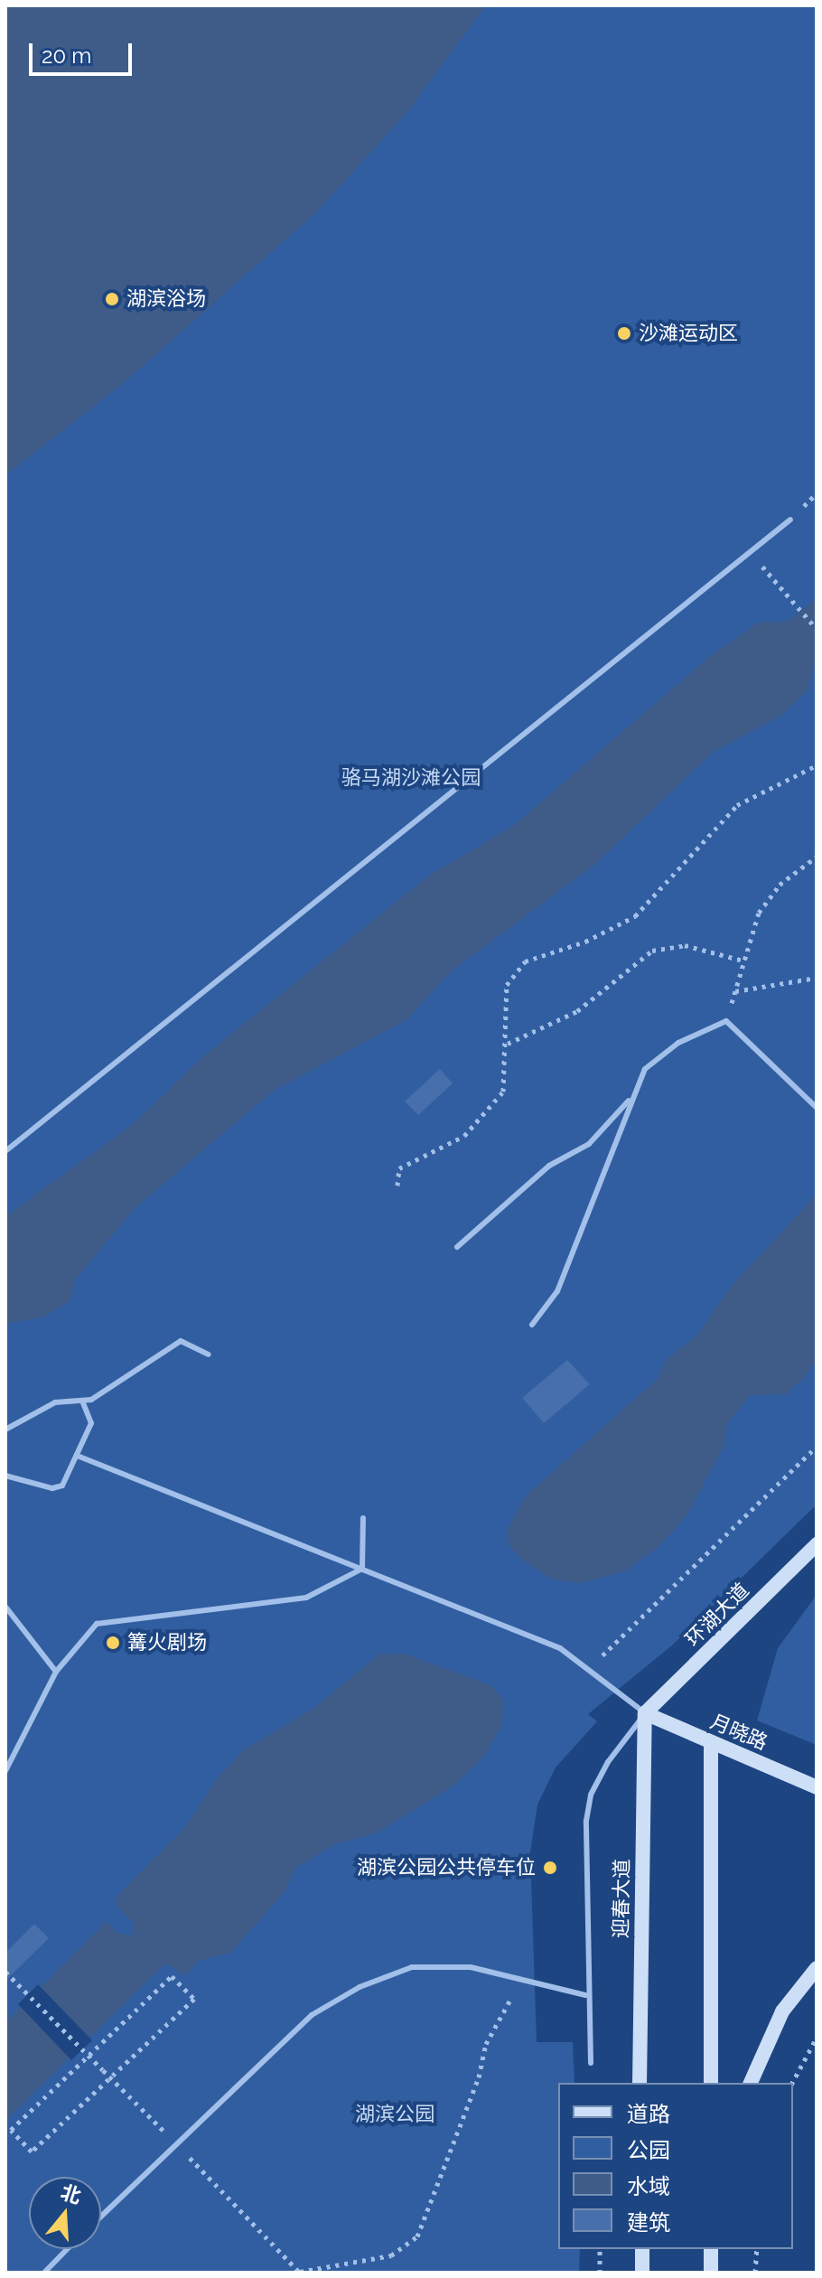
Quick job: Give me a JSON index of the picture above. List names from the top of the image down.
{
  "streets": {
    "main road": ["环湖大道", "月晓路", "迎春大道"]
  },
  "crossings": [
    ["环湖大道", "月晓路"],
    ["环湖大道", "迎春大道"],
    ["月晓路", "迎春大道"]
  ],
  "parks": ["骆马湖沙滩公园", "湖滨公园"],
  "places": [
    "湖滨浴场",
    "沙滩运动区",
    "篝火剧场",
    "湖滨公园公共停车位"
  ],
  "legend": [
    "道路",
    "公园",
    "水域",
    "建筑"
  ],
  "scale_bar": "20 m",
  "north": "top"
}
